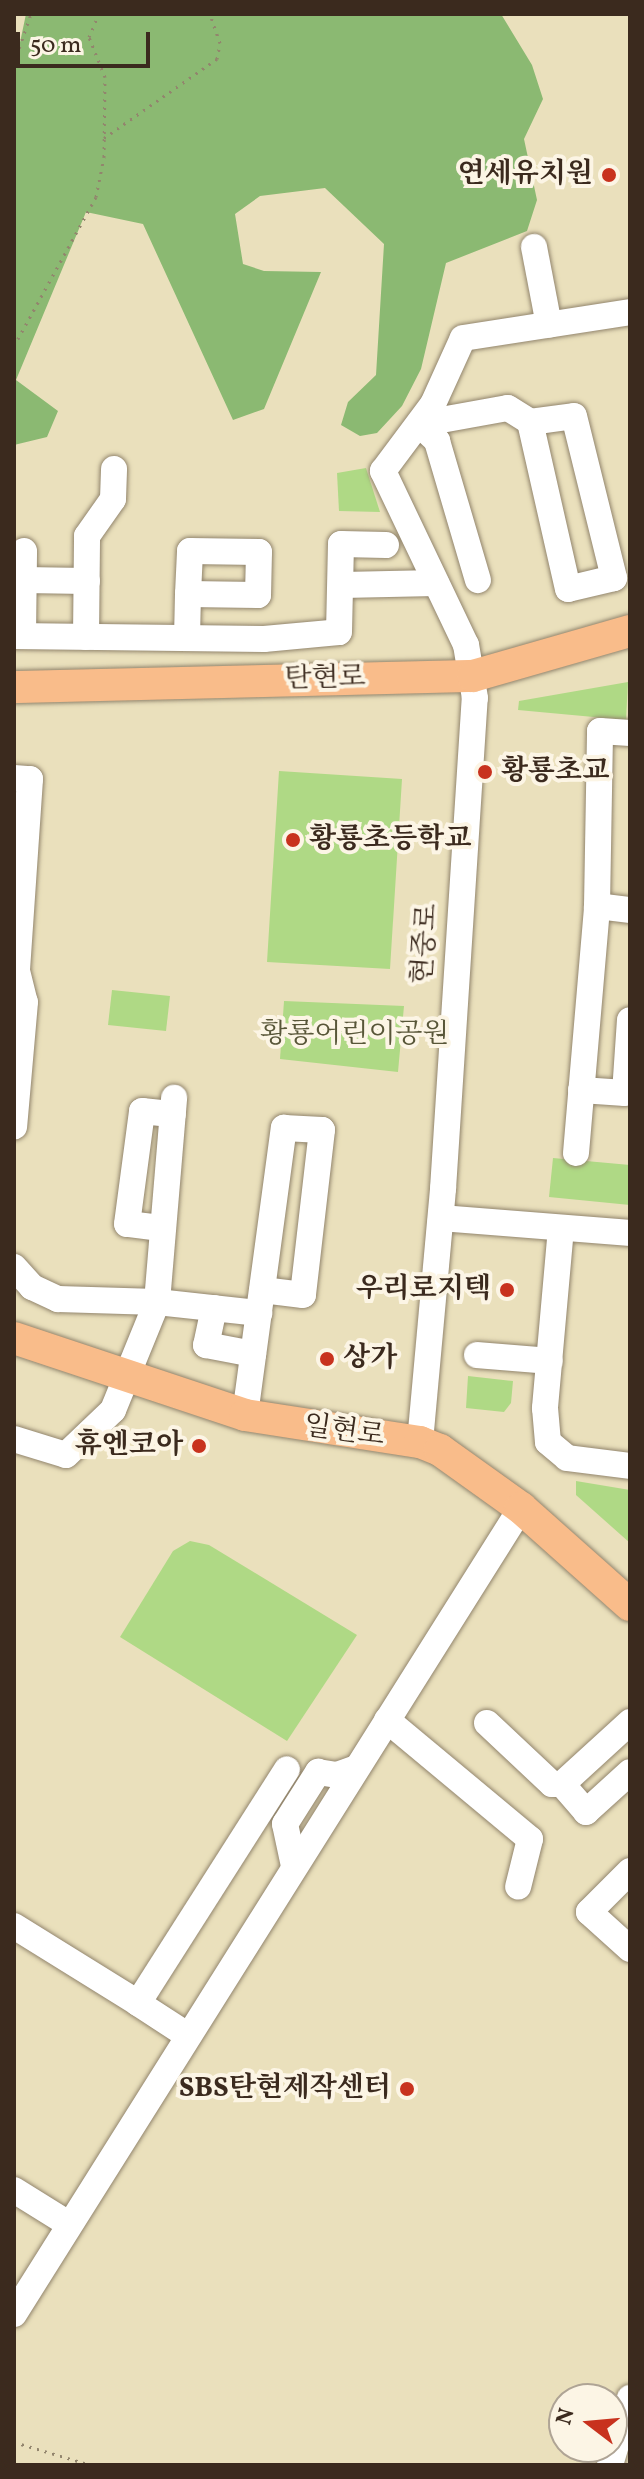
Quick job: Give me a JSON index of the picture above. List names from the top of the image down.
{
  "streets": {
    "main road": ["탄현로", "일현로"],
    "street": ["현중로"]
  },
  "crossings": [
    ["탄현로", "현중로"],
    ["현중로", "일현로"]
  ],
  "parks": ["황룡어린이공원"],
  "places": [
    "연세유치원",
    "황룡초교",
    "황룡초등학교",
    "우리로지텍",
    "상가",
    "휴엔코아",
    "SBS탄현제작센터"
  ],
  "scale_bar": "50 m",
  "north": "left"
}
